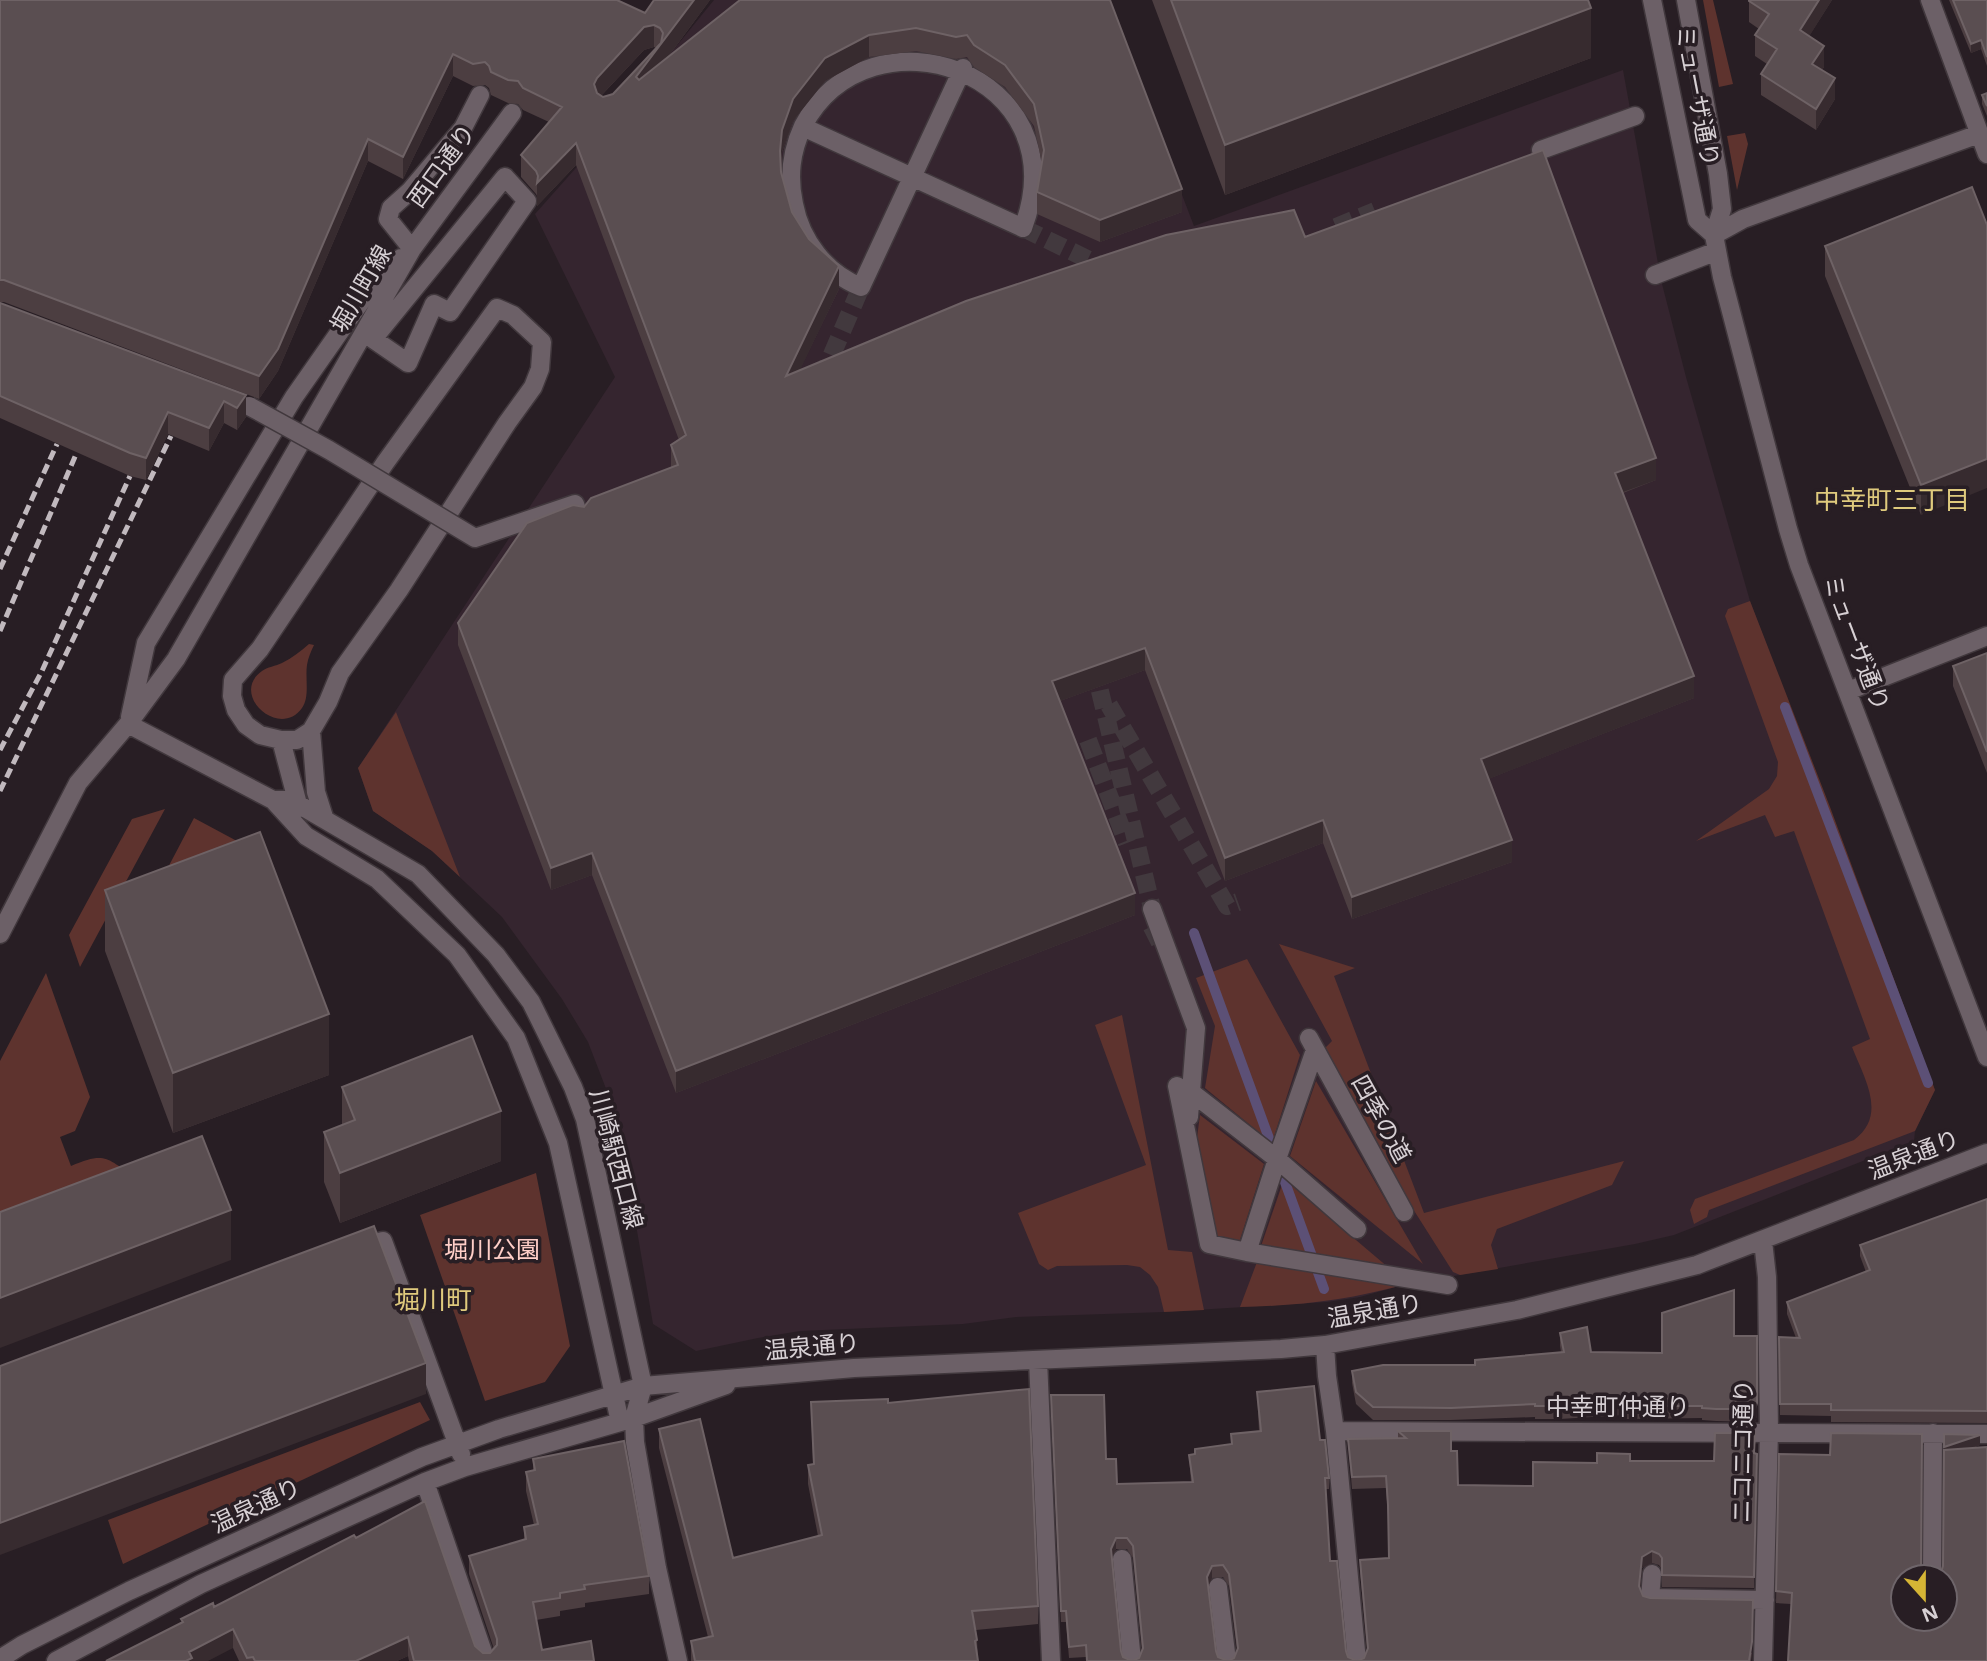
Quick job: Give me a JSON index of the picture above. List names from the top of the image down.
{
  "streets": {
    "street": [
      "ミューザ通り",
      "西口通り",
      "堀川町線",
      "四季の道",
      "温泉通り",
      "川崎駅西口線",
      "中幸町仲通り",
      "ニコニコ通り"
    ]
  },
  "crossings": [
    ["西口通り", "堀川町線"],
    ["堀川町線", "川崎駅西口線"],
    ["温泉通り", "川崎駅西口線"],
    ["温泉通り", "ニコニコ通り"],
    ["中幸町仲通り", "ニコニコ通り"]
  ],
  "districts": ["中幸町三丁目", "堀川町"],
  "parks": ["堀川公園"],
  "north": "bottom"
}
